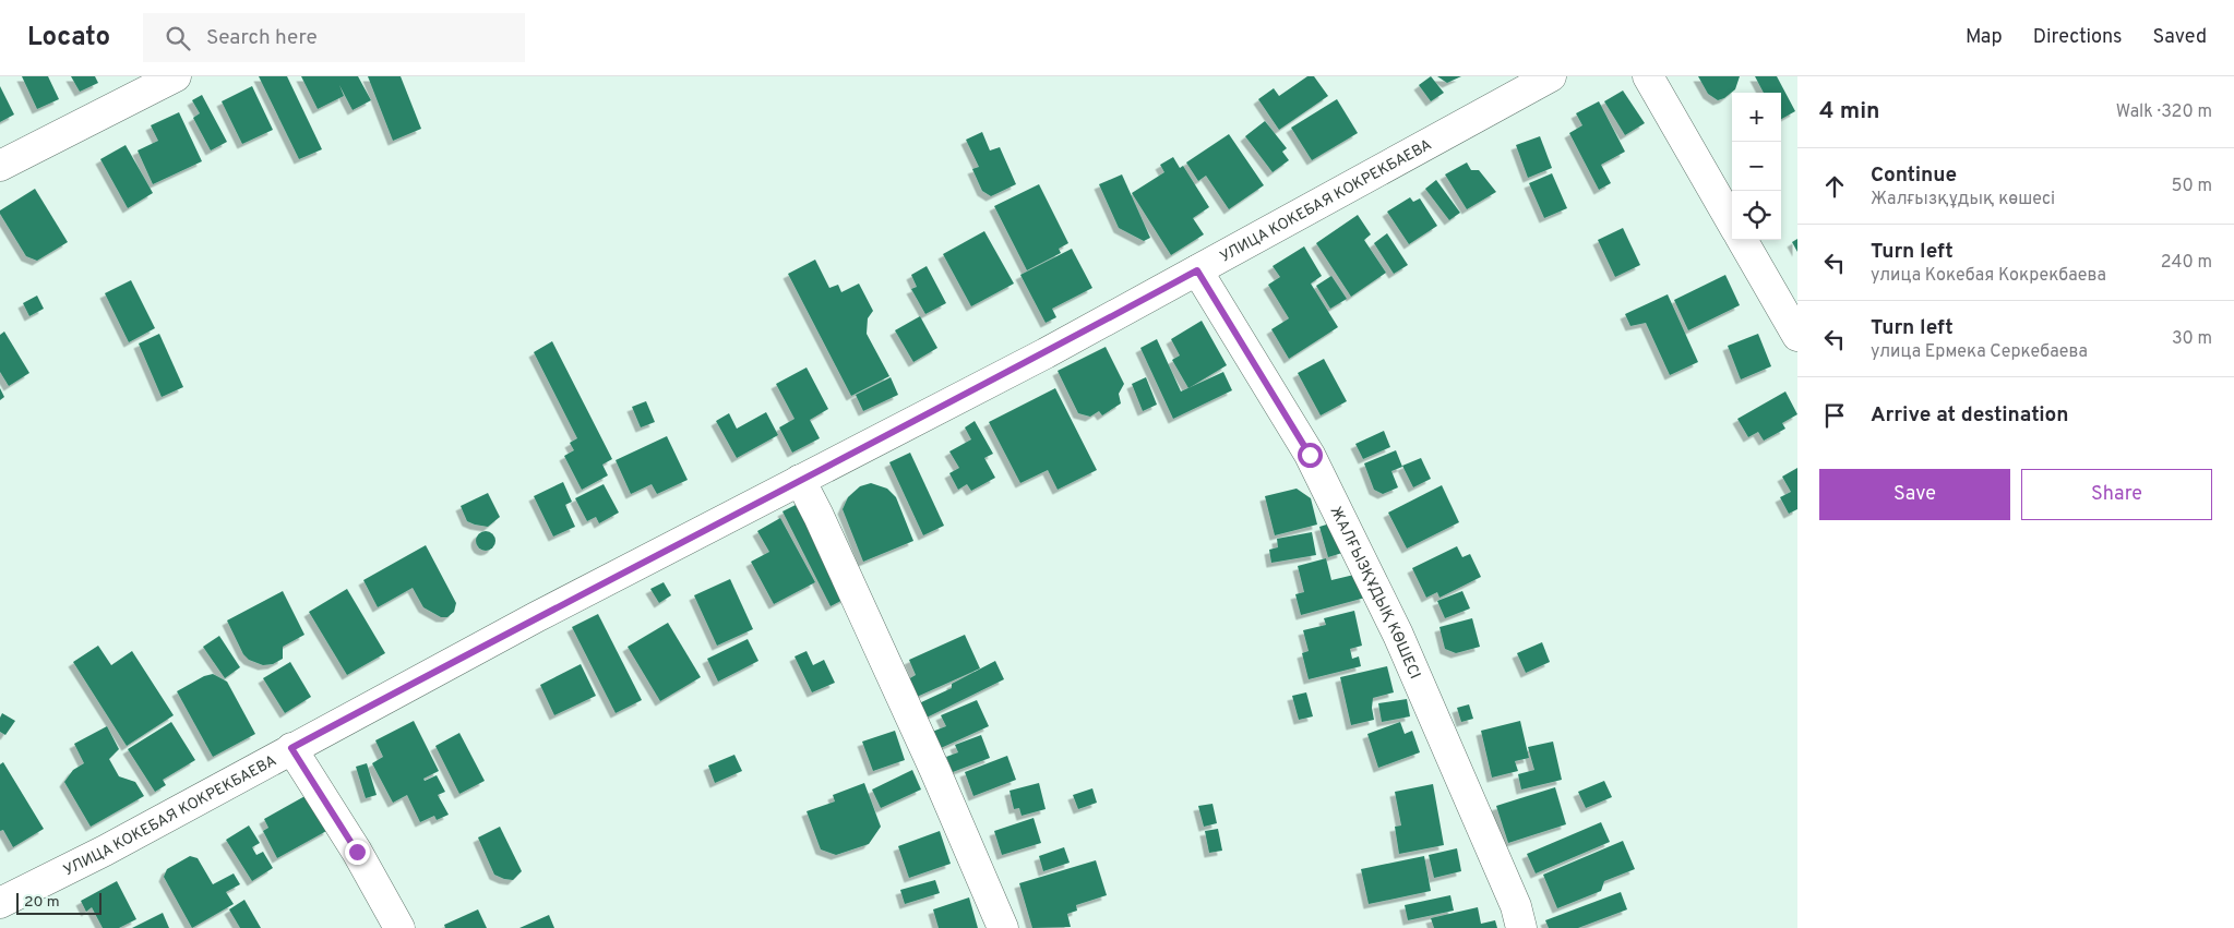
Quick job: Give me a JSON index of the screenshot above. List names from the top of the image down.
{
  "streets": {
    "street": ["УЛИЦА КОКЕБАЯ КОКРЕКБАЕВА", "ЖАЛҒЫЗҚҰДЫҚ КӨШЕСІ"]
  },
  "crossings": [
    ["УЛИЦА КОКЕБАЯ КОКРЕКБАЕВА", "ЖАЛҒЫЗҚҰДЫҚ КӨШЕСІ"]
  ],
  "scale_bar": "20 m",
  "page": {
    "header": "Locato",
    "search": "Search here",
    "nav": ["Map", "Directions", "Saved"],
    "heading": ["4 min", "Walk · 320 m"],
    "map_buttons": ["+", "−"],
    "list": [
      ["Continue", "Жалғызқұдық көшесі", "50 m"],
      ["Turn left", "улица Кокебая Кокрекбаева", "240 m"],
      ["Turn left", "улица Ермека Серкебаева", "30 m"],
      "Arrive at destination"
    ],
    "buttons": ["Save", "Share"],
    "scale": "20 m"
  }
}
